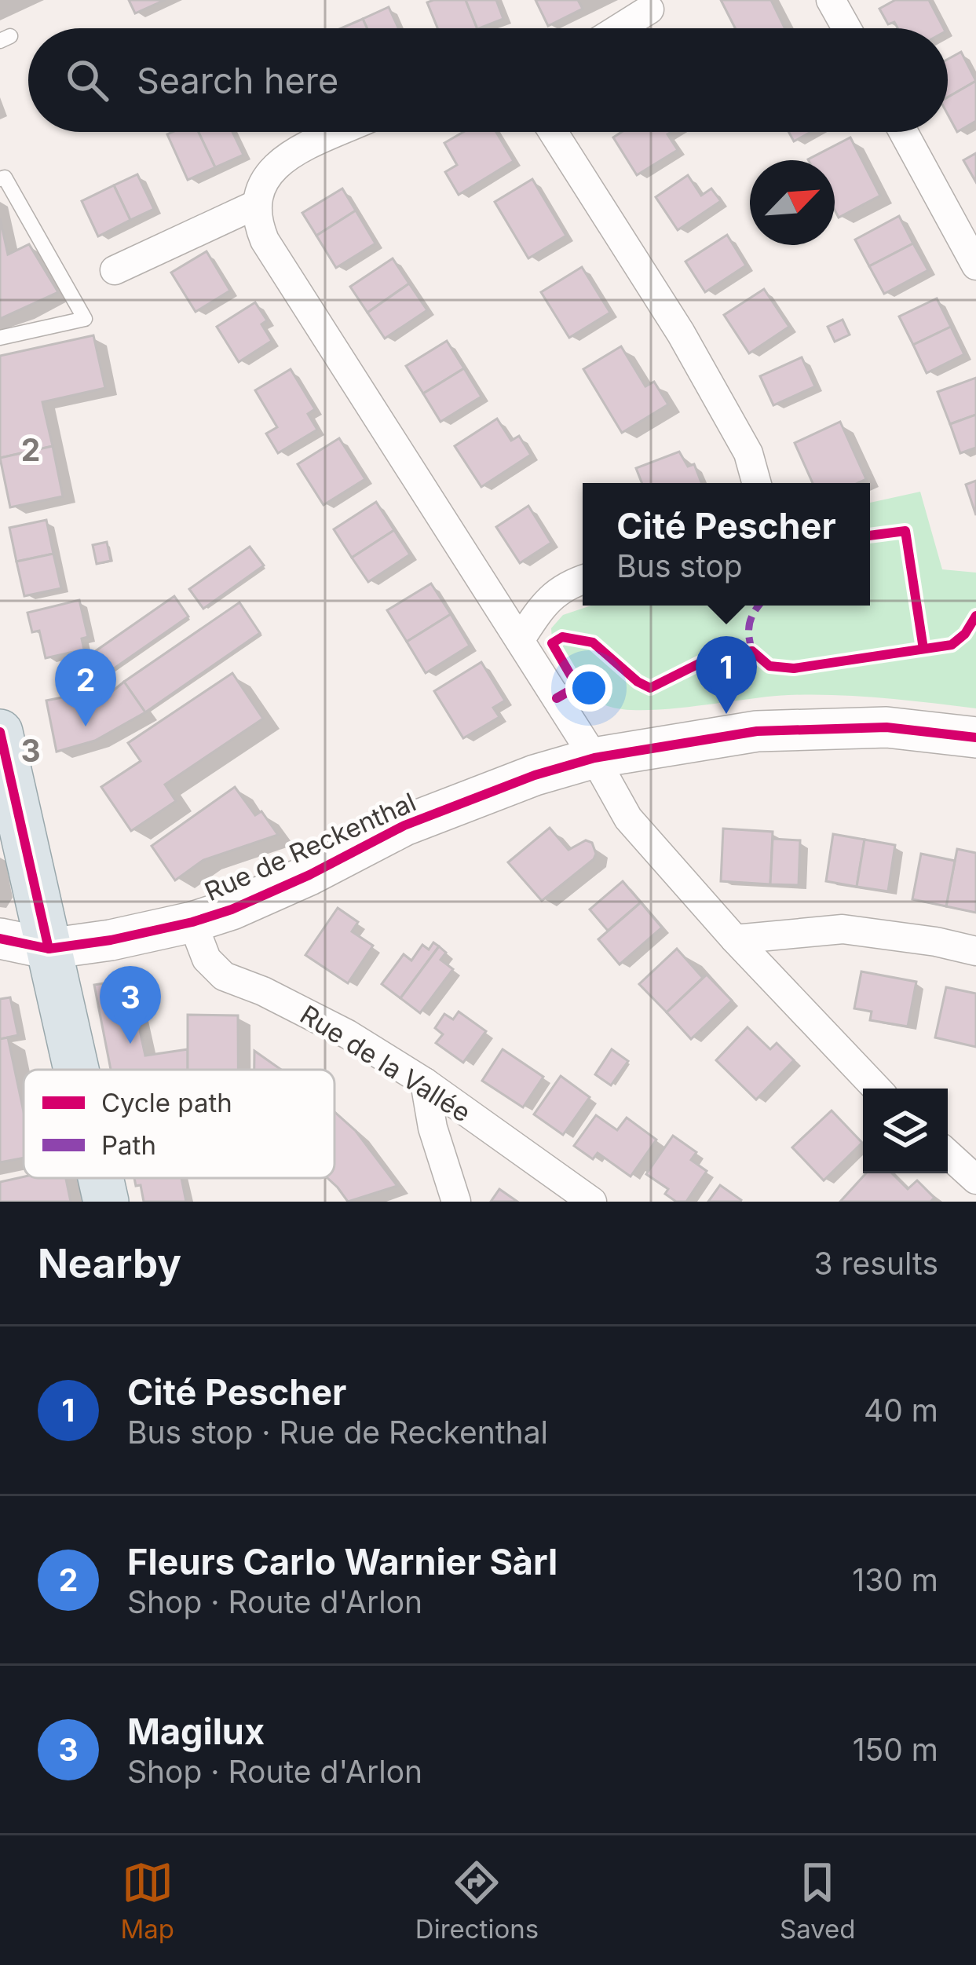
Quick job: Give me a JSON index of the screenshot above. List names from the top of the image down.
{
  "streets": {
    "main road": ["Rue de Reckenthal"],
    "street": ["Rue de la Vallée"]
  },
  "crossings": [
    ["Rue de Reckenthal", "Rue de la Vallée"]
  ],
  "legend": ["Cycle path", "Path"],
  "north": "top right",
  "page": {
    "search": "Search here",
    "popup": ["Cité Pescher", "Bus stop"],
    "pins": ["1", "2", "3"],
    "heading": ["Nearby", "3 results"],
    "list": [
      {
        "mark": "1",
        "name": "Cité Pescher",
        "note": "Bus stop · Rue de Reckenthal",
        "value": "40 m"
      },
      {
        "mark": "2",
        "name": "Fleurs Carlo Warnier Sàrl",
        "note": "Shop · Route d'Arlon",
        "value": "130 m"
      },
      {
        "mark": "3",
        "name": "Magilux",
        "note": "Shop · Route d'Arlon",
        "value": "150 m"
      }
    ],
    "nav": ["Map", "Directions", "Saved"]
  },
  "grid": {
    "rows": ["2", "3"]
  }
}
